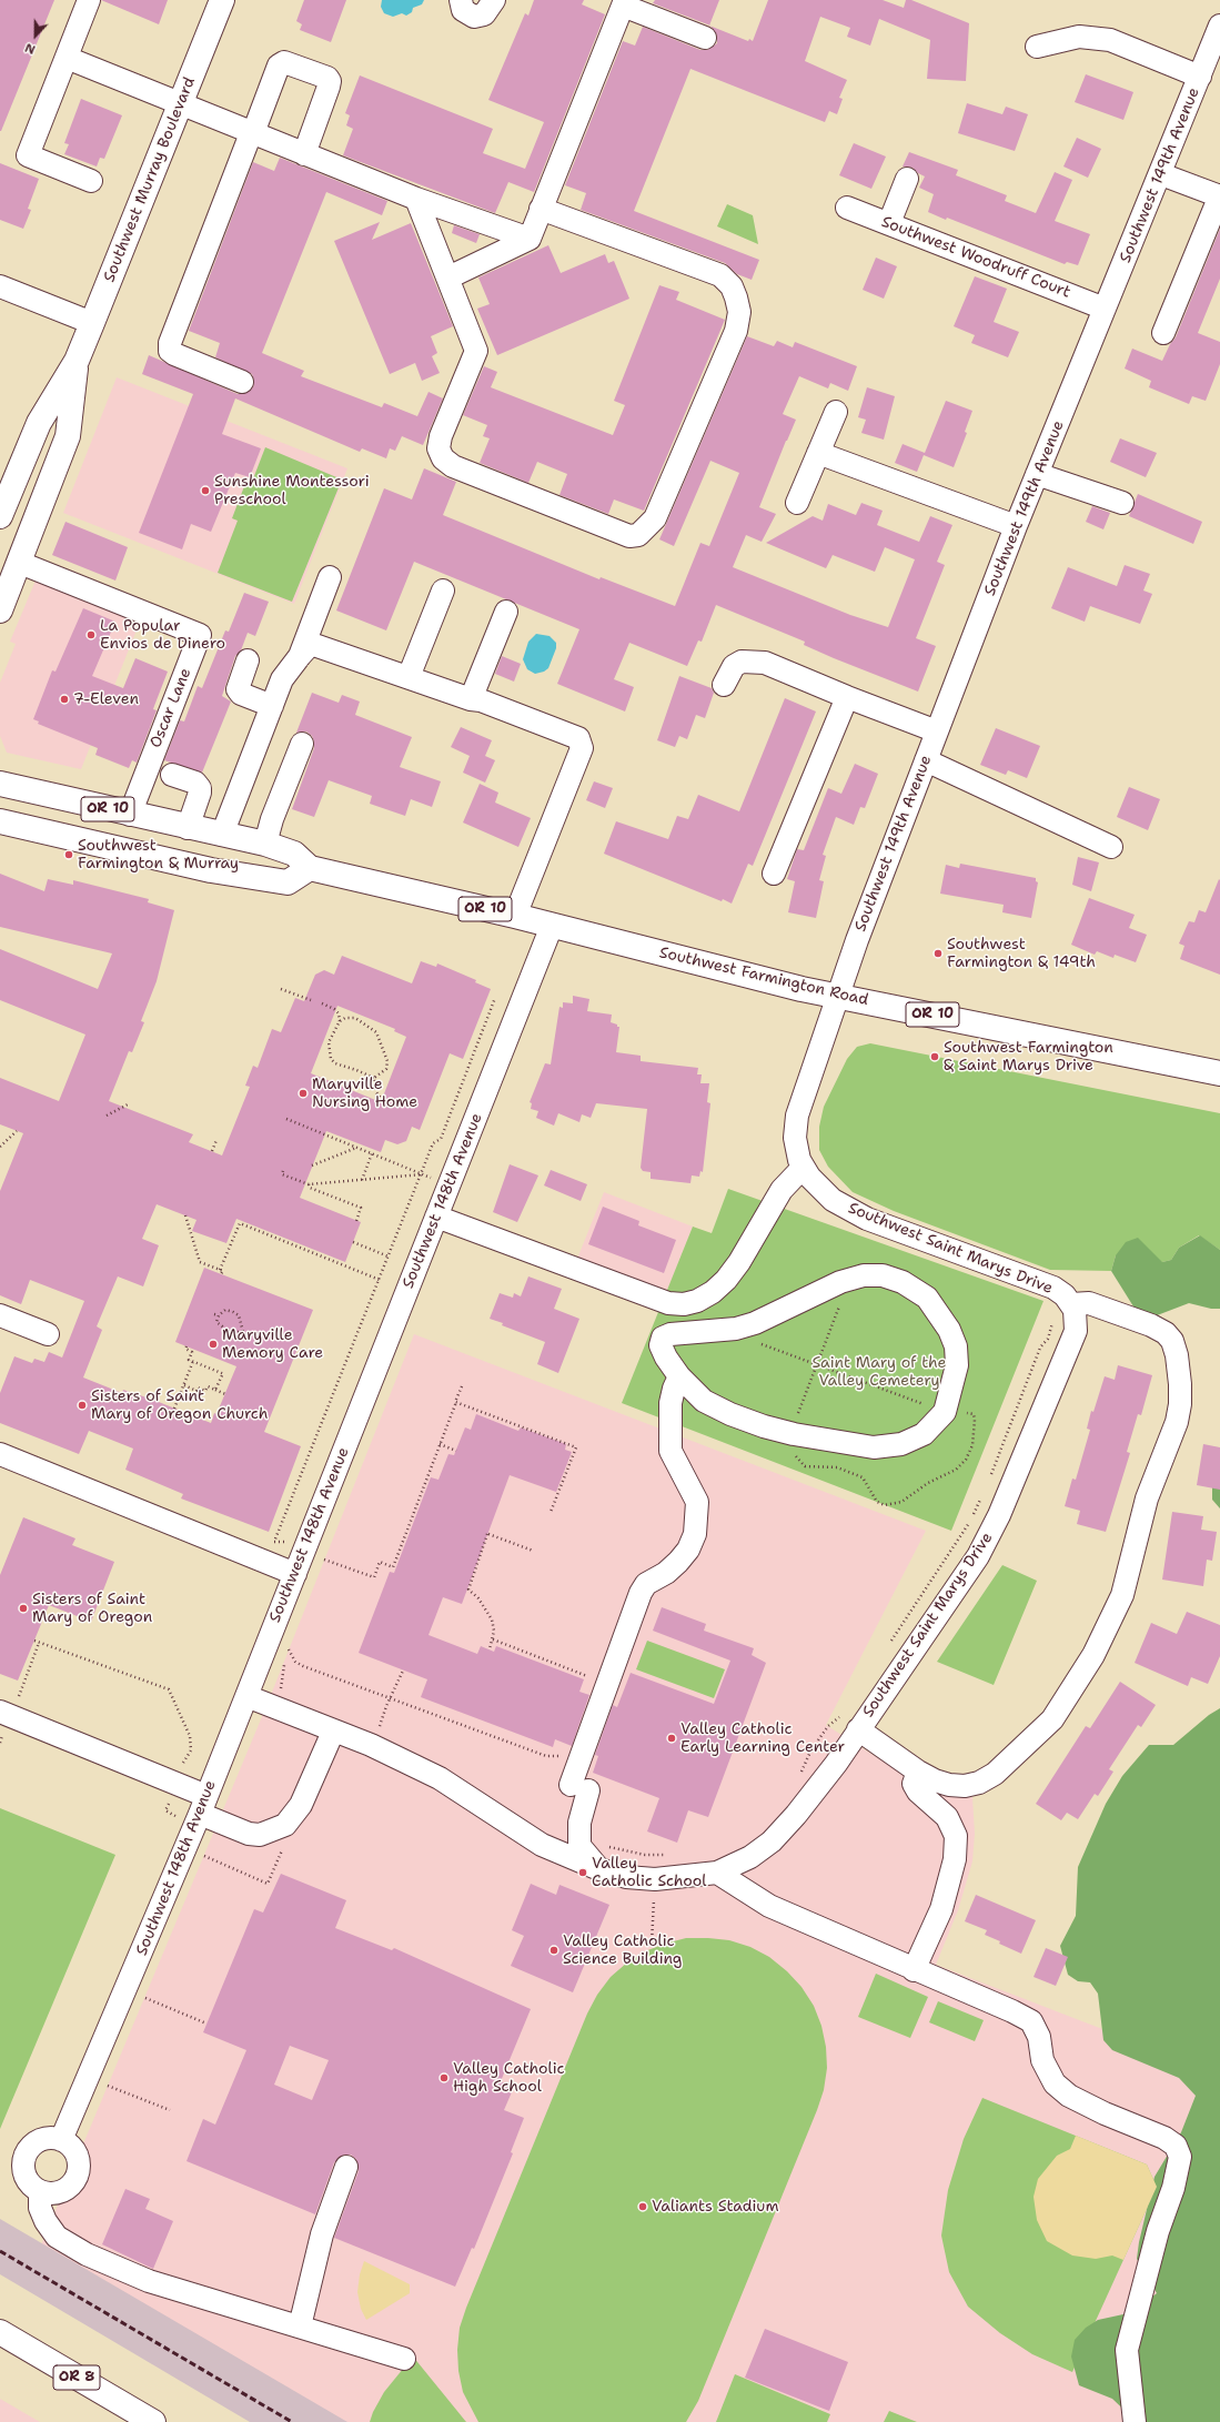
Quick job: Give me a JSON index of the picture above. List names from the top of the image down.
{
  "streets": {
    "main road": [
      "Southwest Murray Boulevard",
      "OR 10",
      "Southwest Farmington Road",
      "OR 8"
    ],
    "street": [
      "Southwest 149th Avenue",
      "Southwest Woodruff Court",
      "Oscar Lane",
      "Southwest 148th Avenue",
      "Southwest Saint Marys Drive"
    ]
  },
  "crossings": [
    ["Southwest 149th Avenue", "Southwest Woodruff Court"],
    ["Southwest 149th Avenue", "Southwest Farmington Road"],
    ["Southwest 149th Avenue", "Southwest Saint Marys Drive"],
    ["Southwest Murray Boulevard", "Oscar Lane"],
    ["Oscar Lane", "Southwest Farmington Road"],
    ["OR 10", "Southwest Farmington Road"],
    ["Southwest Farmington Road", "Southwest 148th Avenue"],
    ["Southwest Farmington Road", "Southwest Saint Marys Drive"],
    ["Southwest 148th Avenue", "Southwest Saint Marys Drive"]
  ],
  "parks": ["Saint Mary of the Valley Cemetery"],
  "places": [
    "Sunshine Montessori Preschool",
    "La Popular Envios de Dinero",
    "7-Eleven",
    "Southwest Farmington & Murray",
    "Southwest Farmington & 149th",
    "Southwest Farmington & Saint Marys Drive",
    "Maryville Nursing Home",
    "Maryville Memory Care",
    "Sisters of Saint Mary of Oregon Church",
    "Sisters of Saint Mary of Oregon",
    "Valley Catholic Early Learning Center",
    "Valley Catholic School",
    "Valley Catholic Science Building",
    "Valley Catholic High School",
    "Valiants Stadium"
  ],
  "north": "bottom"
}
